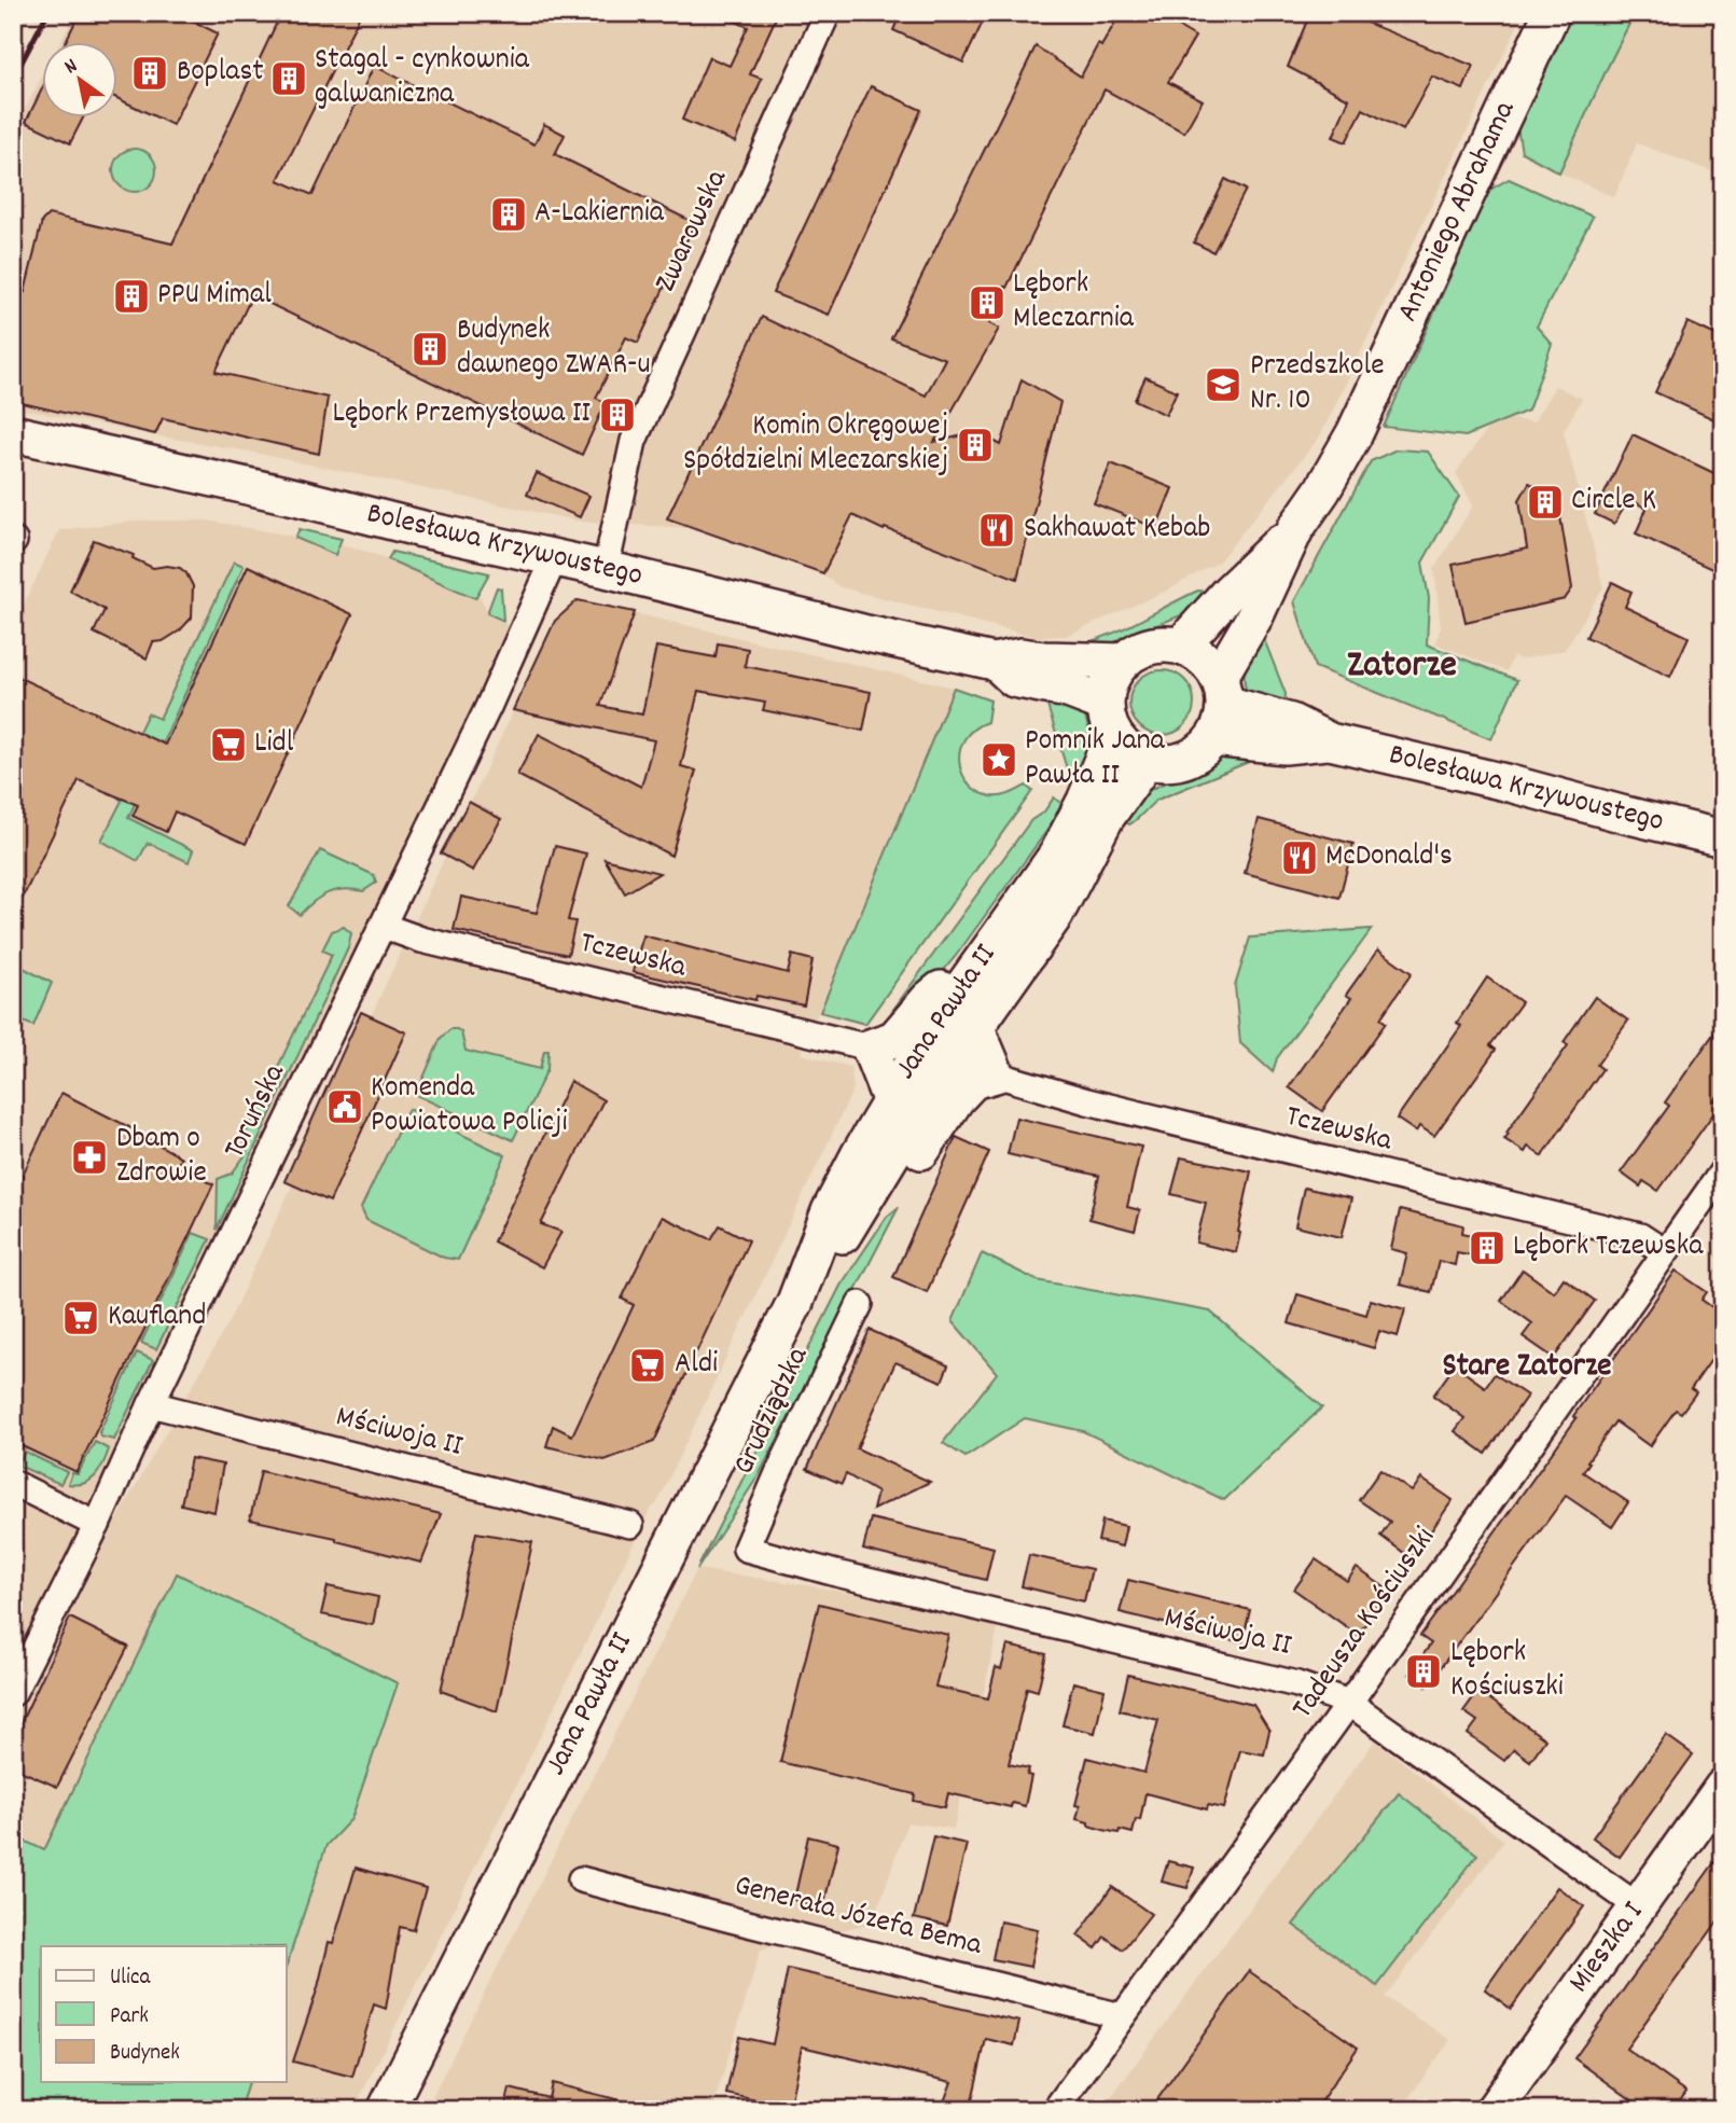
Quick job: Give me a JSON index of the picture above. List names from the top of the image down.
{
  "streets": {
    "main road": [
      "Antoniego Abrahama",
      "Bolesława Krzywoustego",
      "Jana Pawła II",
      "Mieszka I"
    ],
    "street": [
      "Zwarowska",
      "Tczewska",
      "Toruńska",
      "Grudziądzka",
      "Mściwoja II",
      "Tadeusza Kościuszki",
      "Generała Józefa Bema"
    ]
  },
  "crossings": [
    ["Antoniego Abrahama", "Bolesława Krzywoustego"],
    ["Antoniego Abrahama", "Jana Pawła II"],
    ["Zwarowska", "Bolesława Krzywoustego"],
    ["Bolesława Krzywoustego", "Jana Pawła II"],
    ["Bolesława Krzywoustego", "Toruńska"],
    ["Tczewska", "Toruńska"],
    ["Tczewska", "Tadeusza Kościuszki"],
    ["Toruńska", "Mściwoja II"],
    ["Grudziądzka", "Mściwoja II"],
    ["Mściwoja II", "Tadeusza Kościuszki"],
    ["Mściwoja II", "Mieszka I"],
    ["Tadeusza Kościuszki", "Generała Józefa Bema"]
  ],
  "districts": ["Zatorze", "Stare Zatorze"],
  "places": {
    "building": [
      "Boplast",
      "Stagal - cynkownia galwaniczna",
      "A-Lakiernia",
      "PPU Mimal",
      "Lębork Mleczarnia",
      "Budynek dawnego ZWAR-u",
      "Lębork Przemysłowa II",
      "Komin Okręgowej Spółdzielni Mleczarskiej",
      "Circle K",
      "Lębork Tczewska",
      "Lębork Kościuszki"
    ],
    "school or university": ["Przedszkole Nr. 10"],
    "restaurant": ["Sakhawat Kebab", "McDonald's"],
    "supermarket": ["Lidl", "Kaufland", "Aldi"],
    "place": ["Pomnik Jana Pawła II"],
    "public building": ["Komenda Powiatowa Policji"],
    "pharmacy": ["Dbam o Zdrowie"]
  },
  "legend": ["Ulica", "Park", "Budynek"],
  "north": "top left"
}
